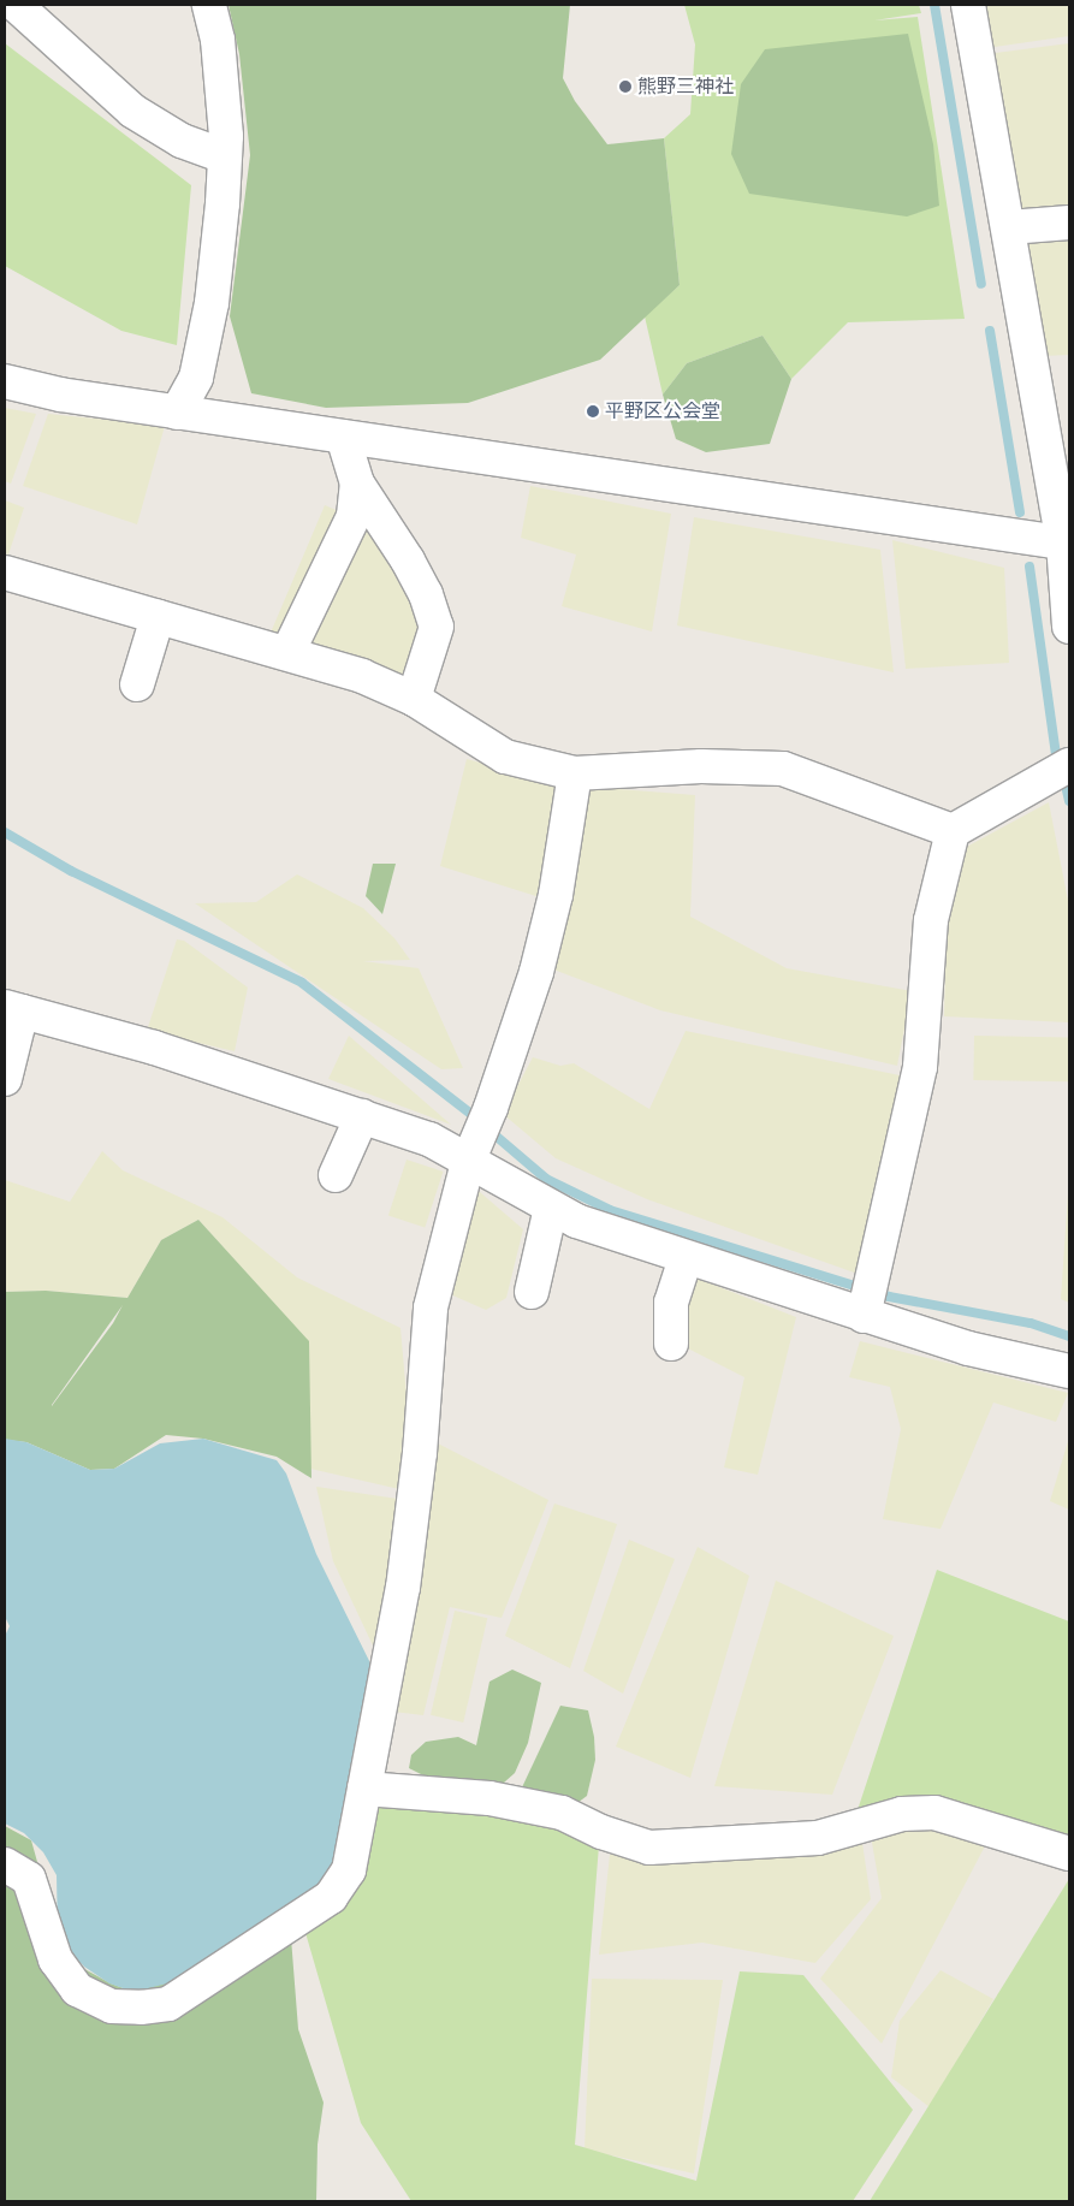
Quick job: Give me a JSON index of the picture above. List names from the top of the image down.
{
  "places": ["熊野三神社", "平野区公会堂"]
}
